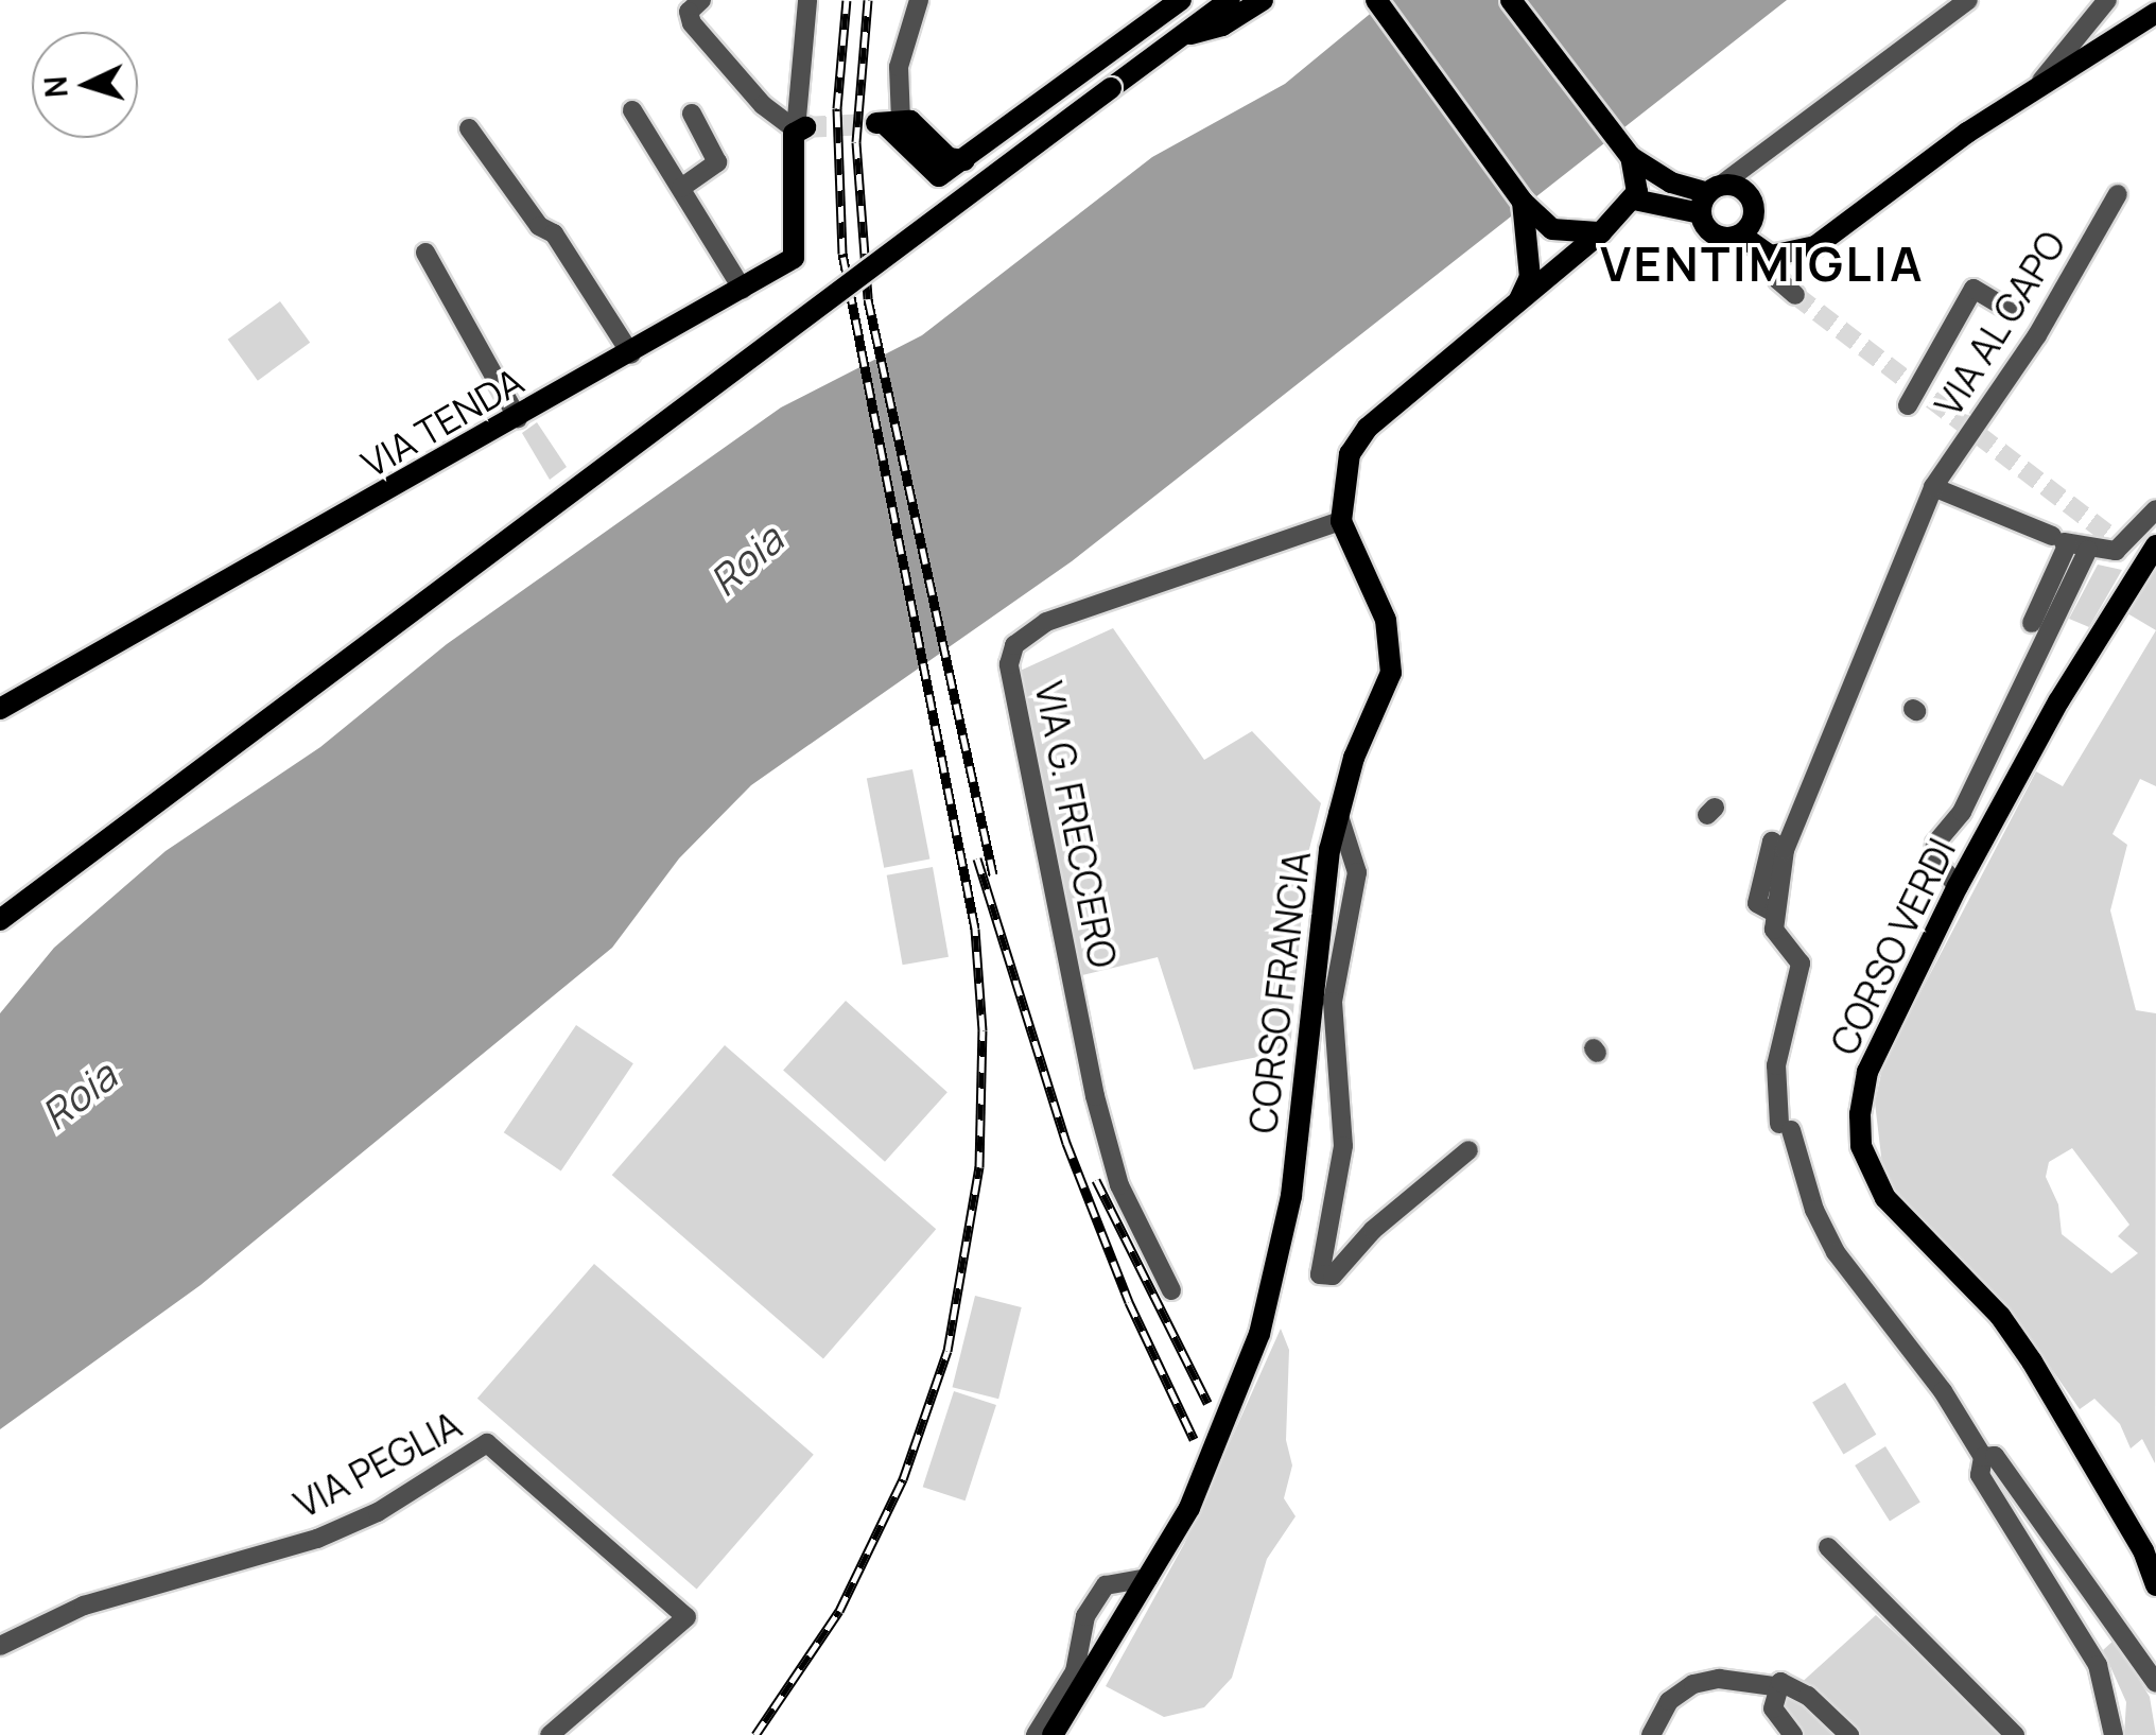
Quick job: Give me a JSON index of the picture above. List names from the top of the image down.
{
  "streets": {
    "main road": ["VIA TENDA", "CORSO VERDI", "CORSO FRANCIA"],
    "street": ["VIA AL CAPO", "VIA G. FRECCERO", "VIA PEGLIA"]
  },
  "crossings": [
    ["VIA G. FRECCERO", "CORSO FRANCIA"]
  ],
  "districts": ["VENTIMIGLIA"],
  "water": ["Roia"],
  "north": "left"
}
